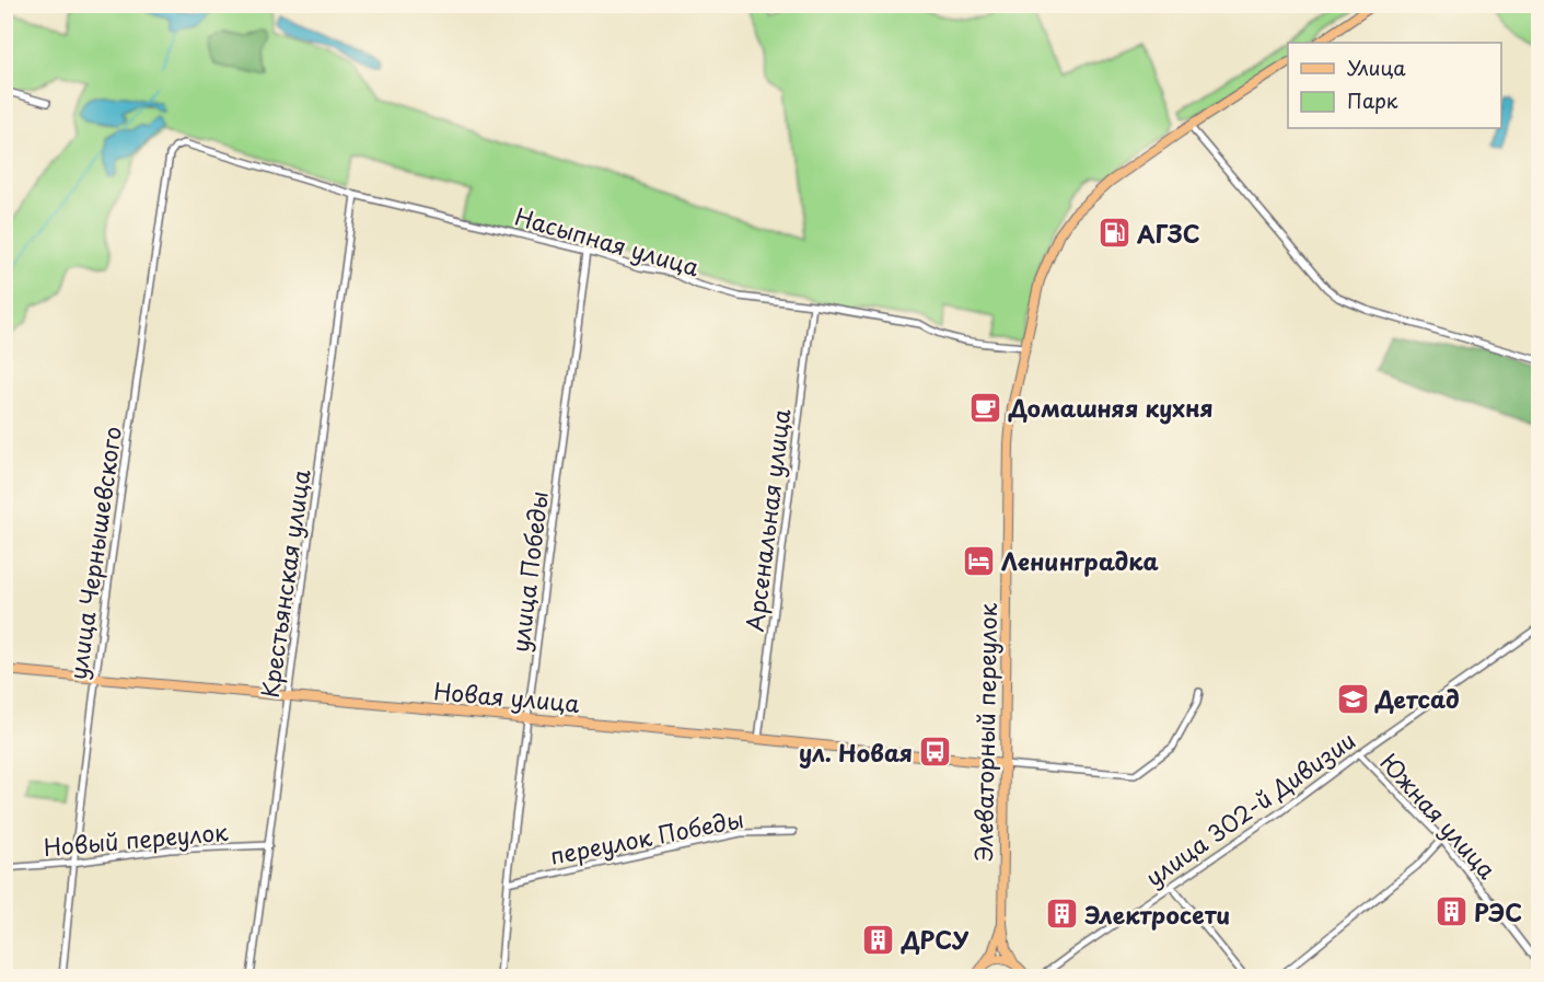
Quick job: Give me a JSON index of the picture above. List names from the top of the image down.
{
  "streets": {
    "main road": ["Новая улица", "Элеваторный переулок"],
    "street": [
      "Насыпная улица",
      "Арсенальная улица",
      "улица Чернышевского",
      "улица Победы",
      "Крестьянская улица",
      "улица 302-й Дивизии",
      "Южная улица",
      "переулок Победы",
      "Новый переулок"
    ]
  },
  "crossings": [
    ["Насыпная улица", "Арсенальная улица"],
    ["Насыпная улица", "улица Чернышевского"],
    ["Насыпная улица", "улица Победы"],
    ["Насыпная улица", "Крестьянская улица"],
    ["Насыпная улица", "Элеваторный переулок"],
    ["Арсенальная улица", "Новая улица"],
    ["улица Чернышевского", "Новая улица"],
    ["улица Чернышевского", "Новый переулок"],
    ["улица Победы", "Новая улица"],
    ["улица Победы", "переулок Победы"],
    ["Крестьянская улица", "Новая улица"],
    ["Крестьянская улица", "Новый переулок"],
    ["Новая улица", "Элеваторный переулок"],
    ["улица 302-й Дивизии", "Южная улица"]
  ],
  "places": {
    "fuel station": ["АГЗС"],
    "cafe": ["Домашняя кухня"],
    "hotel": ["Ленинградка"],
    "school or university": ["Детсад"],
    "bus stop": ["ул. Новая"],
    "building": ["РЭС", "Электросети", "ДРСУ"]
  },
  "legend": ["Улица", "Парк"]
}
